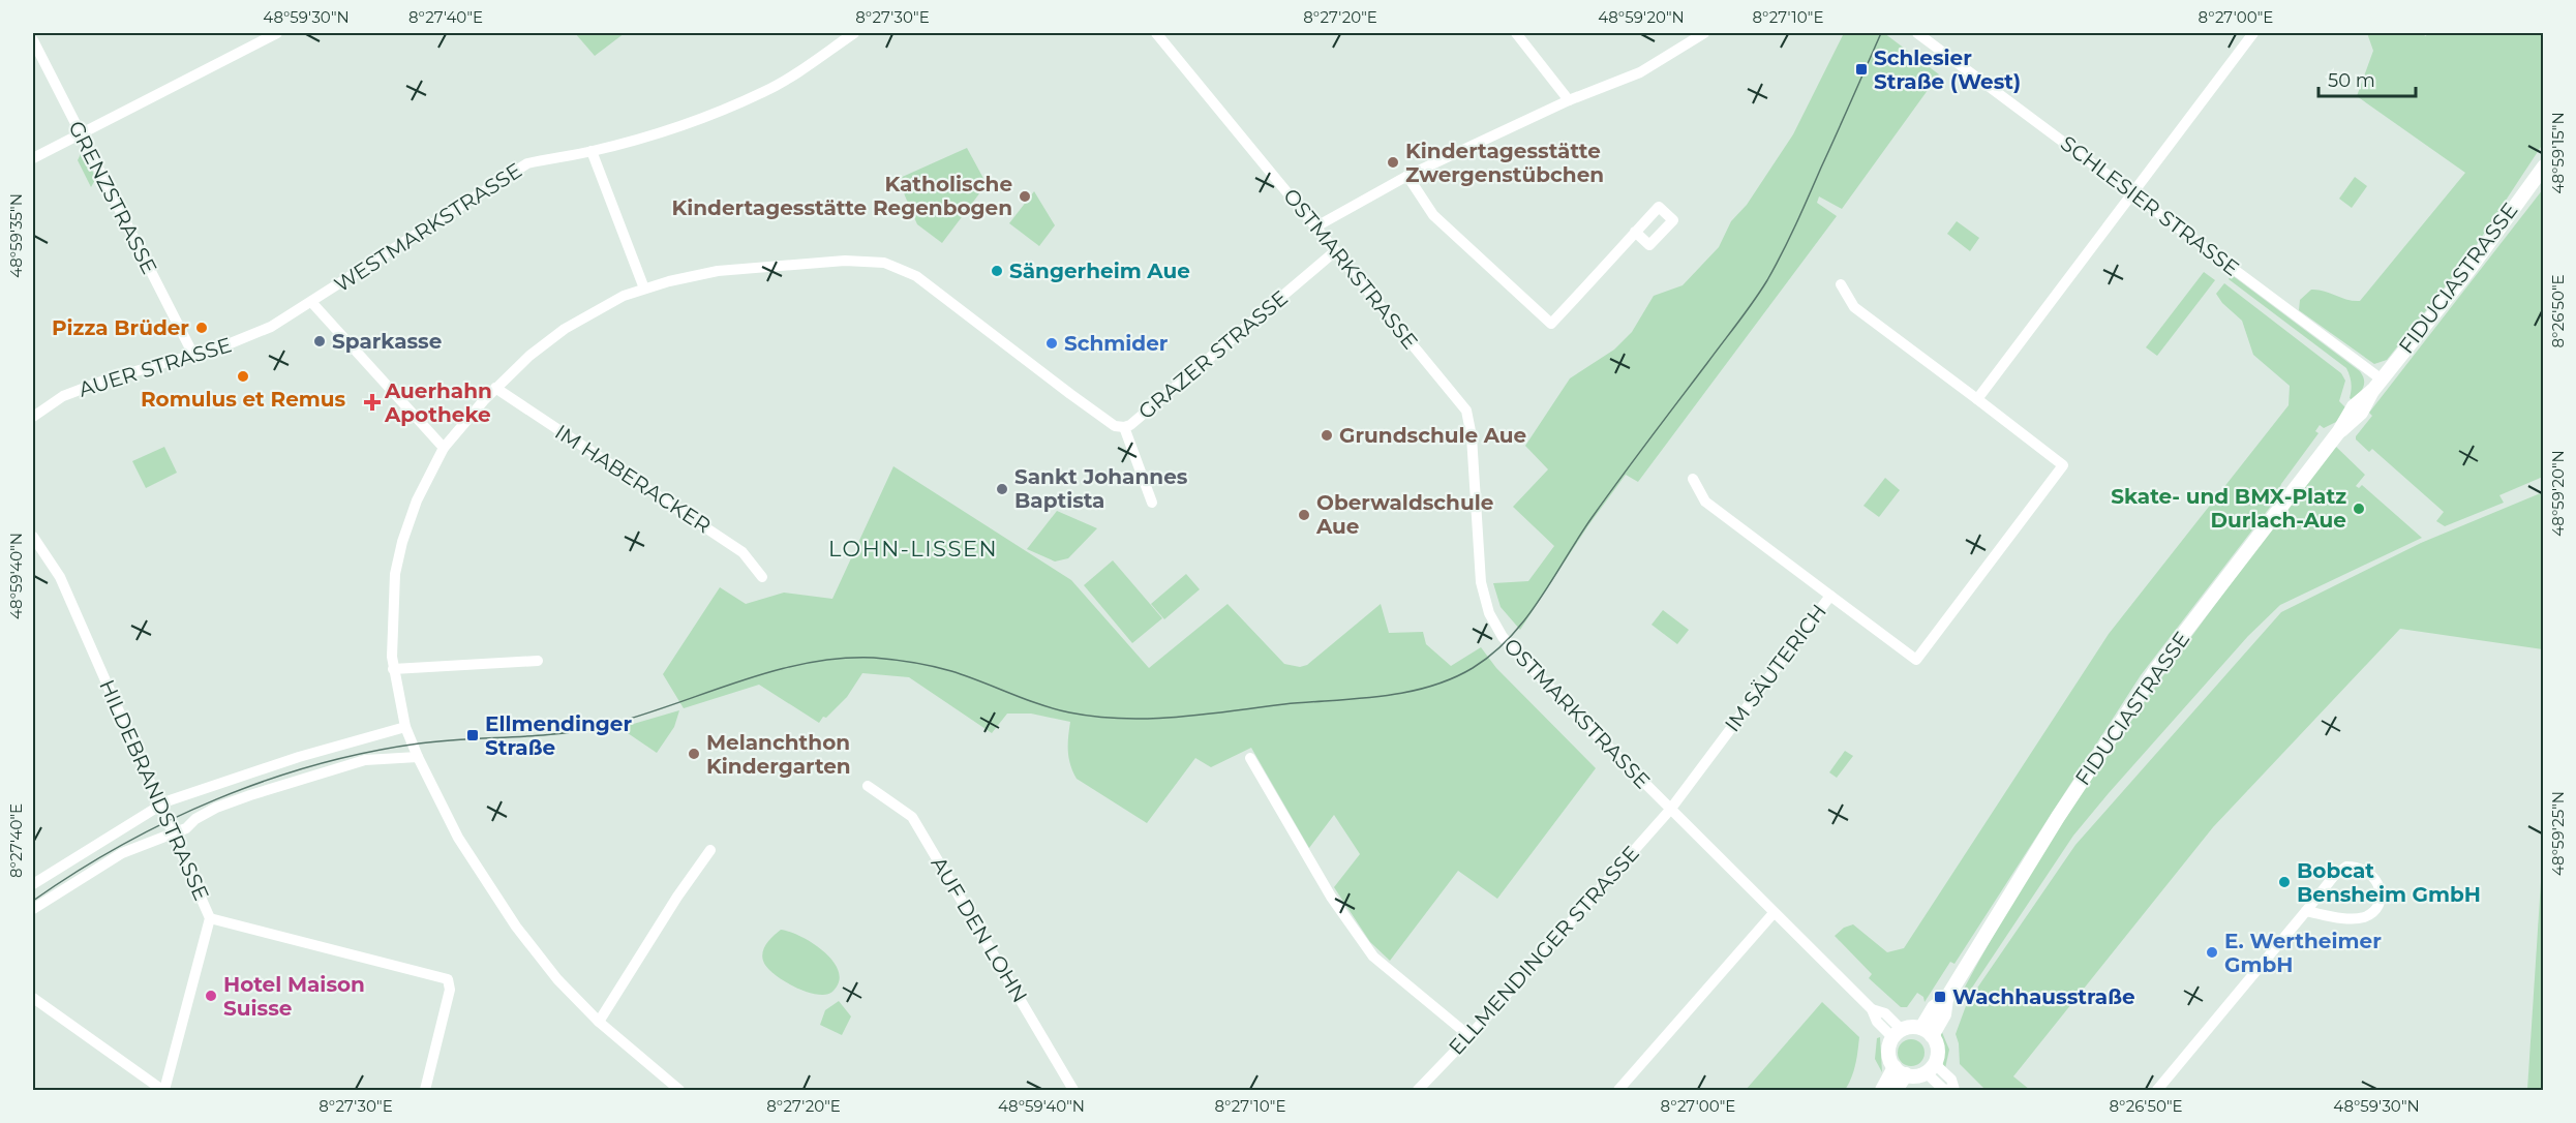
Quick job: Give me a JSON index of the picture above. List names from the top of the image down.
{
  "streets": {
    "main road": ["FIDUCIASTRASSE"],
    "street": [
      "GRENZSTRASSE",
      "SCHLESIER STRASSE",
      "WESTMARKSTRASSE",
      "OSTMARKSTRASSE",
      "GRAZER STRASSE",
      "AUER STRASSE",
      "IM HABERACKER",
      "IM SÄUTERICH",
      "HILDEBRANDSTRASSE",
      "AUF DEN LOHN",
      "ELLMENDINGER STRASSE"
    ]
  },
  "crossings": [
    ["GRENZSTRASSE", "AUER STRASSE"],
    ["SCHLESIER STRASSE", "FIDUCIASTRASSE"],
    ["WESTMARKSTRASSE", "AUER STRASSE"],
    ["OSTMARKSTRASSE", "FIDUCIASTRASSE"],
    ["OSTMARKSTRASSE", "GRAZER STRASSE"],
    ["OSTMARKSTRASSE", "IM SÄUTERICH"],
    ["OSTMARKSTRASSE", "ELLMENDINGER STRASSE"],
    ["IM SÄUTERICH", "ELLMENDINGER STRASSE"]
  ],
  "districts": ["LOHN-LISSEN"],
  "places": {
    "transit": ["Schlesier Straße (West)", "Ellmendinger Straße", "Wachhausstraße"],
    "other": [
      "Kindertagesstätte Zwergenstübchen",
      "Katholische Kindertagesstätte Regenbogen",
      "Sängerheim Aue",
      "Pizza Brüder",
      "Sparkasse",
      "Schmider",
      "Romulus et Remus",
      "Grundschule Aue",
      "Sankt Johannes Baptista",
      "Skate- und BMX-Platz Durlach-Aue",
      "Oberwaldschule Aue",
      "Melanchthon Kindergarten",
      "Bobcat Bensheim GmbH",
      "E. Wertheimer GmbH",
      "Hotel Maison Suisse"
    ],
    "health": ["Auerhahn Apotheke"]
  },
  "scale_bar": "50 m",
  "coordinates": [
    "48°59'30\"N",
    "8°27'40\"E",
    "8°27'30\"E",
    "8°27'20\"E",
    "48°59'20\"N",
    "8°27'10\"E",
    "8°27'00\"E",
    "48°59'15\"N",
    "48°59'35\"N",
    "8°26'50\"E",
    "48°59'40\"N",
    "48°59'25\"N"
  ]
}
